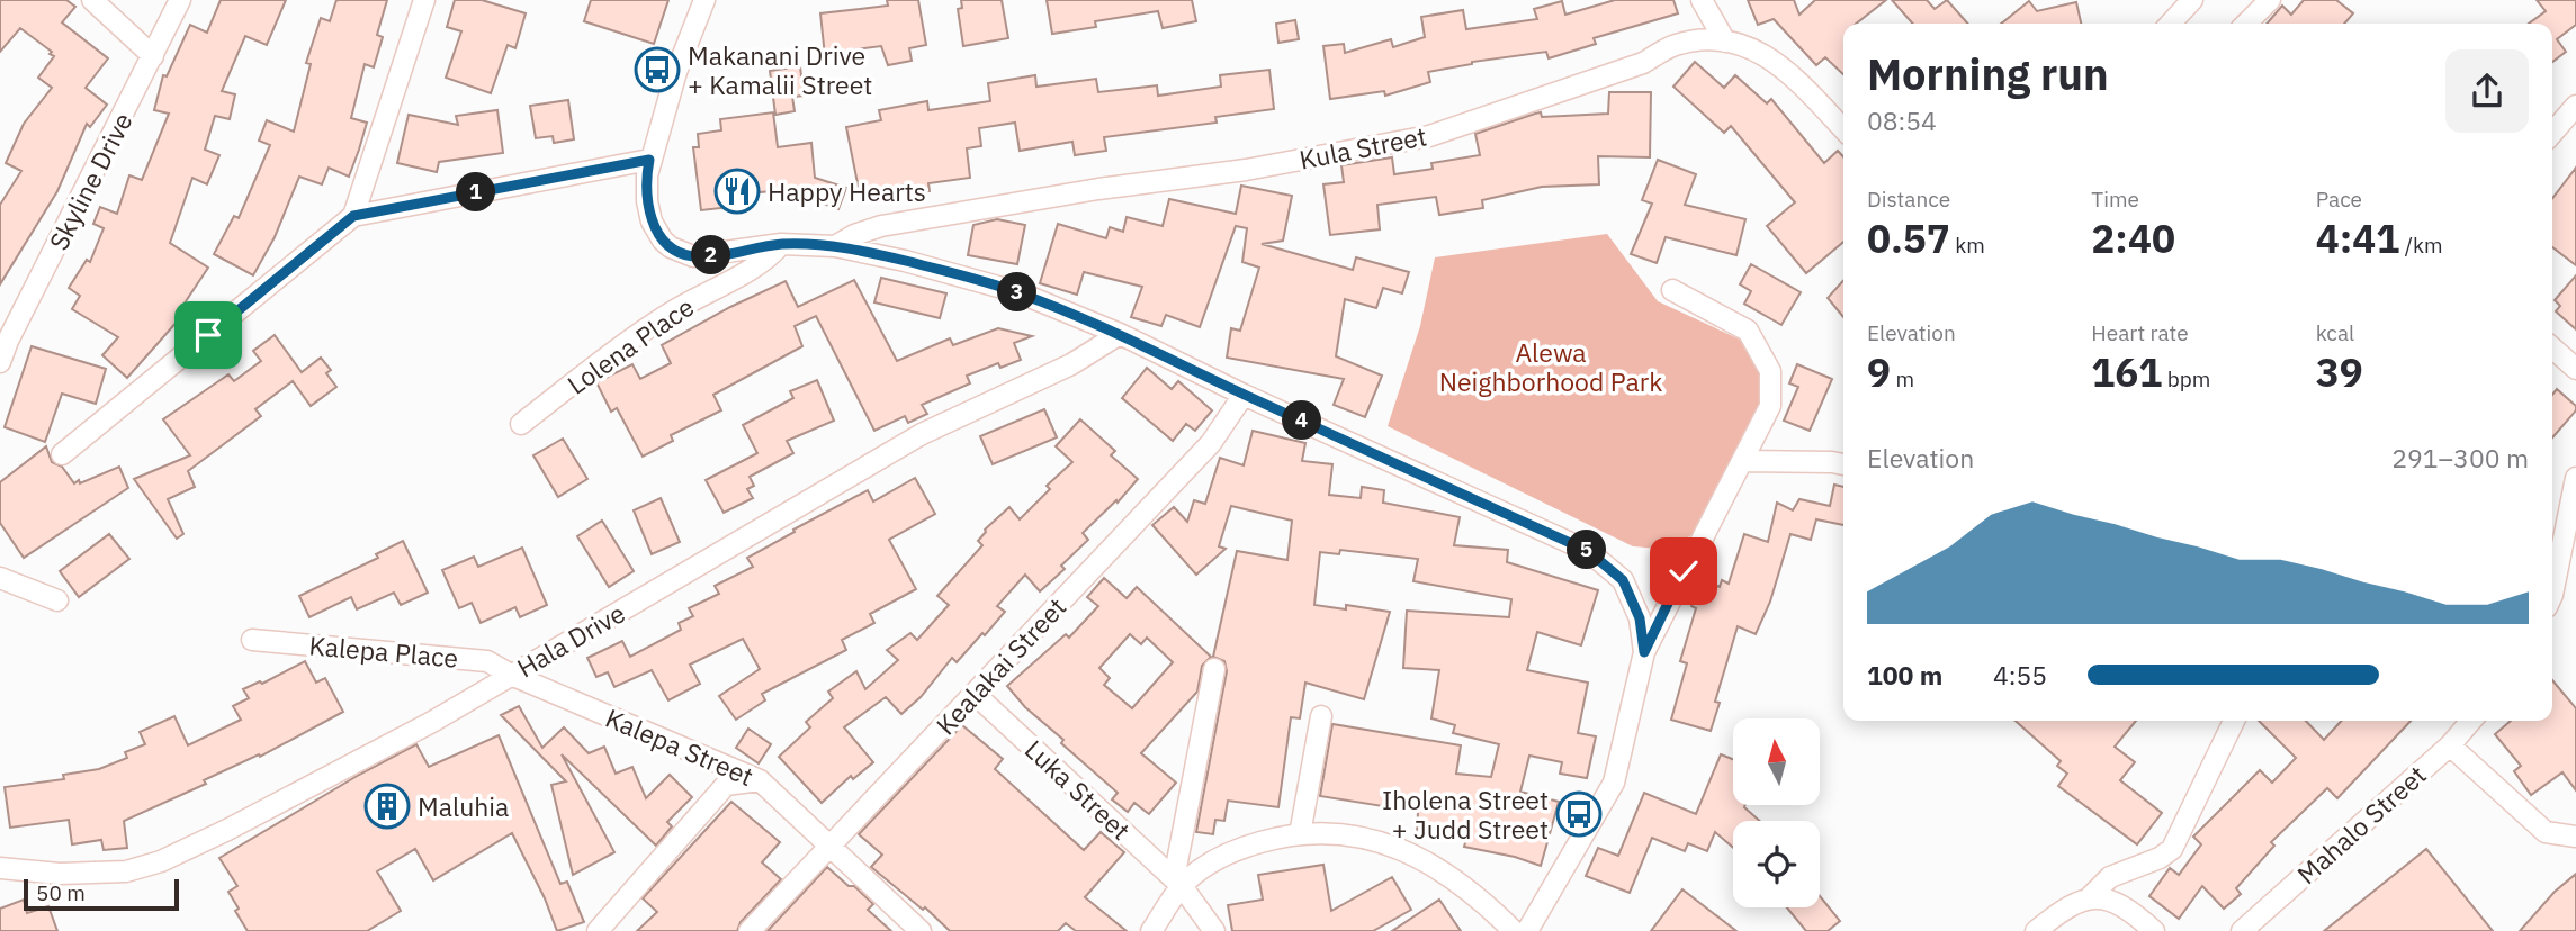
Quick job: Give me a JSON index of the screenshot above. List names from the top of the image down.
{
  "streets": {
    "street": [
      "Kula Street",
      "Skyline Drive",
      "Lolena Place",
      "Hala Drive",
      "Kalepa Place",
      "Kealakai Street",
      "Kalepa Street",
      "Luka Street",
      "Mahalo Street"
    ]
  },
  "crossings": [
    ["Hala Drive", "Kalepa Place"],
    ["Hala Drive", "Kalepa Street"],
    ["Kalepa Place", "Kalepa Street"],
    ["Kealakai Street", "Kalepa Street"],
    ["Kealakai Street", "Luka Street"]
  ],
  "parks": ["Alewa Neighborhood Park"],
  "places": {
    "bus stop": ["Makanani Drive + Kamalii Street", "Iholena Street + Judd Street"],
    "restaurant": ["Happy Hearts"],
    "building": ["Maluhia"]
  },
  "scale_bar": "50 m",
  "north": "top",
  "page": {
    "heading": ["Morning run", "08:54"],
    "stats": [
      ["Distance", "0.57 km"],
      ["Time", "2:40"],
      ["Pace", "4:41 /km"],
      ["Elevation", "9 m"],
      ["Heart rate", "161 bpm"],
      ["kcal", "39"]
    ],
    "pins": [
      "1",
      "2",
      "3",
      "4",
      "5"
    ],
    "chart": ["Elevation", "291–300 m"],
    "list": [
      {
        "name": "100 m",
        "note": "4:55"
      }
    ],
    "scale": "50 m"
  }
}
